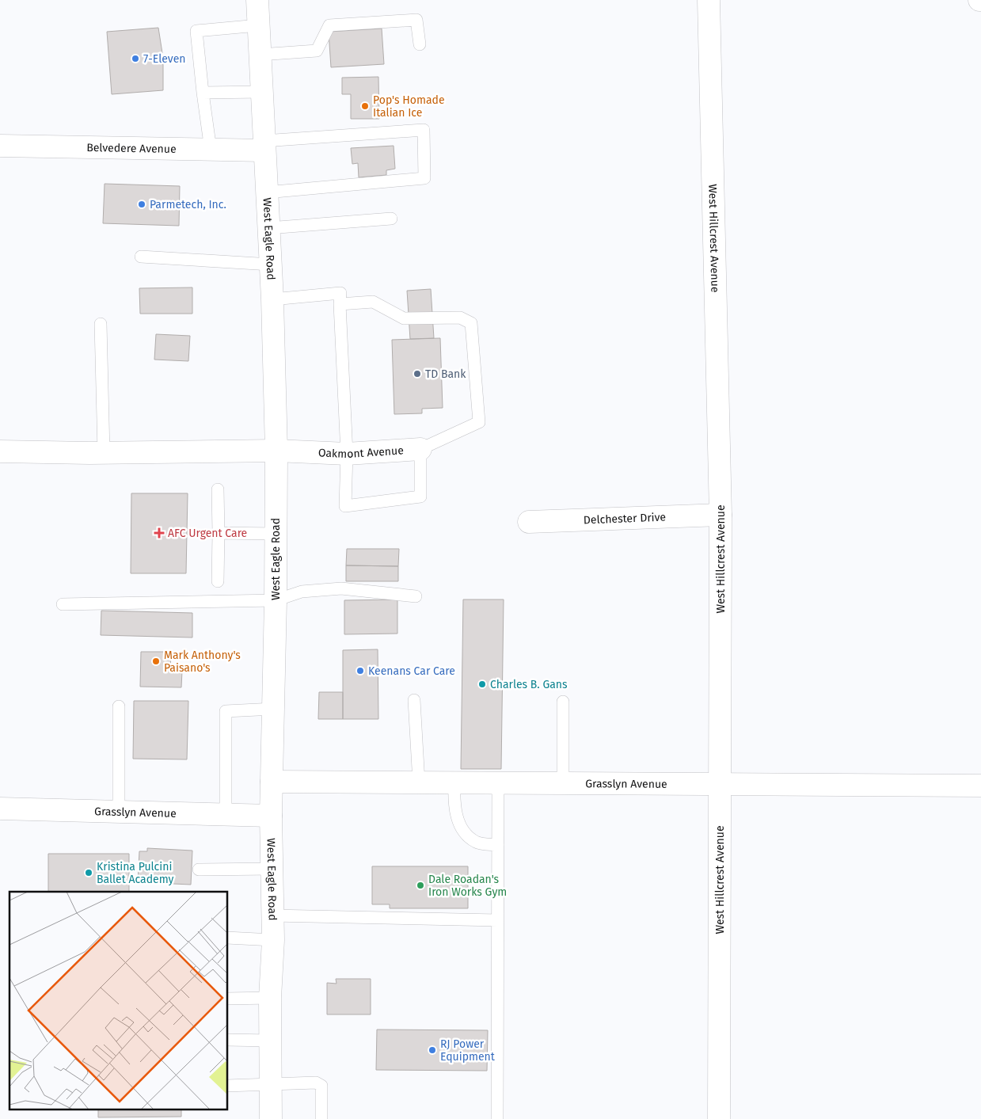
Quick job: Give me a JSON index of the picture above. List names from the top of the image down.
{
  "streets": {
    "street": [
      "Belvedere Avenue",
      "West Eagle Road",
      "West Hillcrest Avenue",
      "Oakmont Avenue",
      "Delchester Drive",
      "Grasslyn Avenue"
    ]
  },
  "crossings": [
    ["Belvedere Avenue", "West Eagle Road"],
    ["West Eagle Road", "Oakmont Avenue"],
    ["West Eagle Road", "Grasslyn Avenue"],
    ["West Hillcrest Avenue", "Delchester Drive"],
    ["West Hillcrest Avenue", "Grasslyn Avenue"]
  ],
  "places": {
    "other": [
      "7-Eleven",
      "Pop's Homade Italian Ice",
      "Parmetech, Inc.",
      "TD Bank",
      "Mark Anthony's Paisano's",
      "Keenans Car Care",
      "Charles B. Gans",
      "Kristina Pulcini Ballet Academy",
      "Dale Roadan's Iron Works Gym",
      "RJ Power Equipment"
    ],
    "health": ["AFC Urgent Care"]
  }
}
